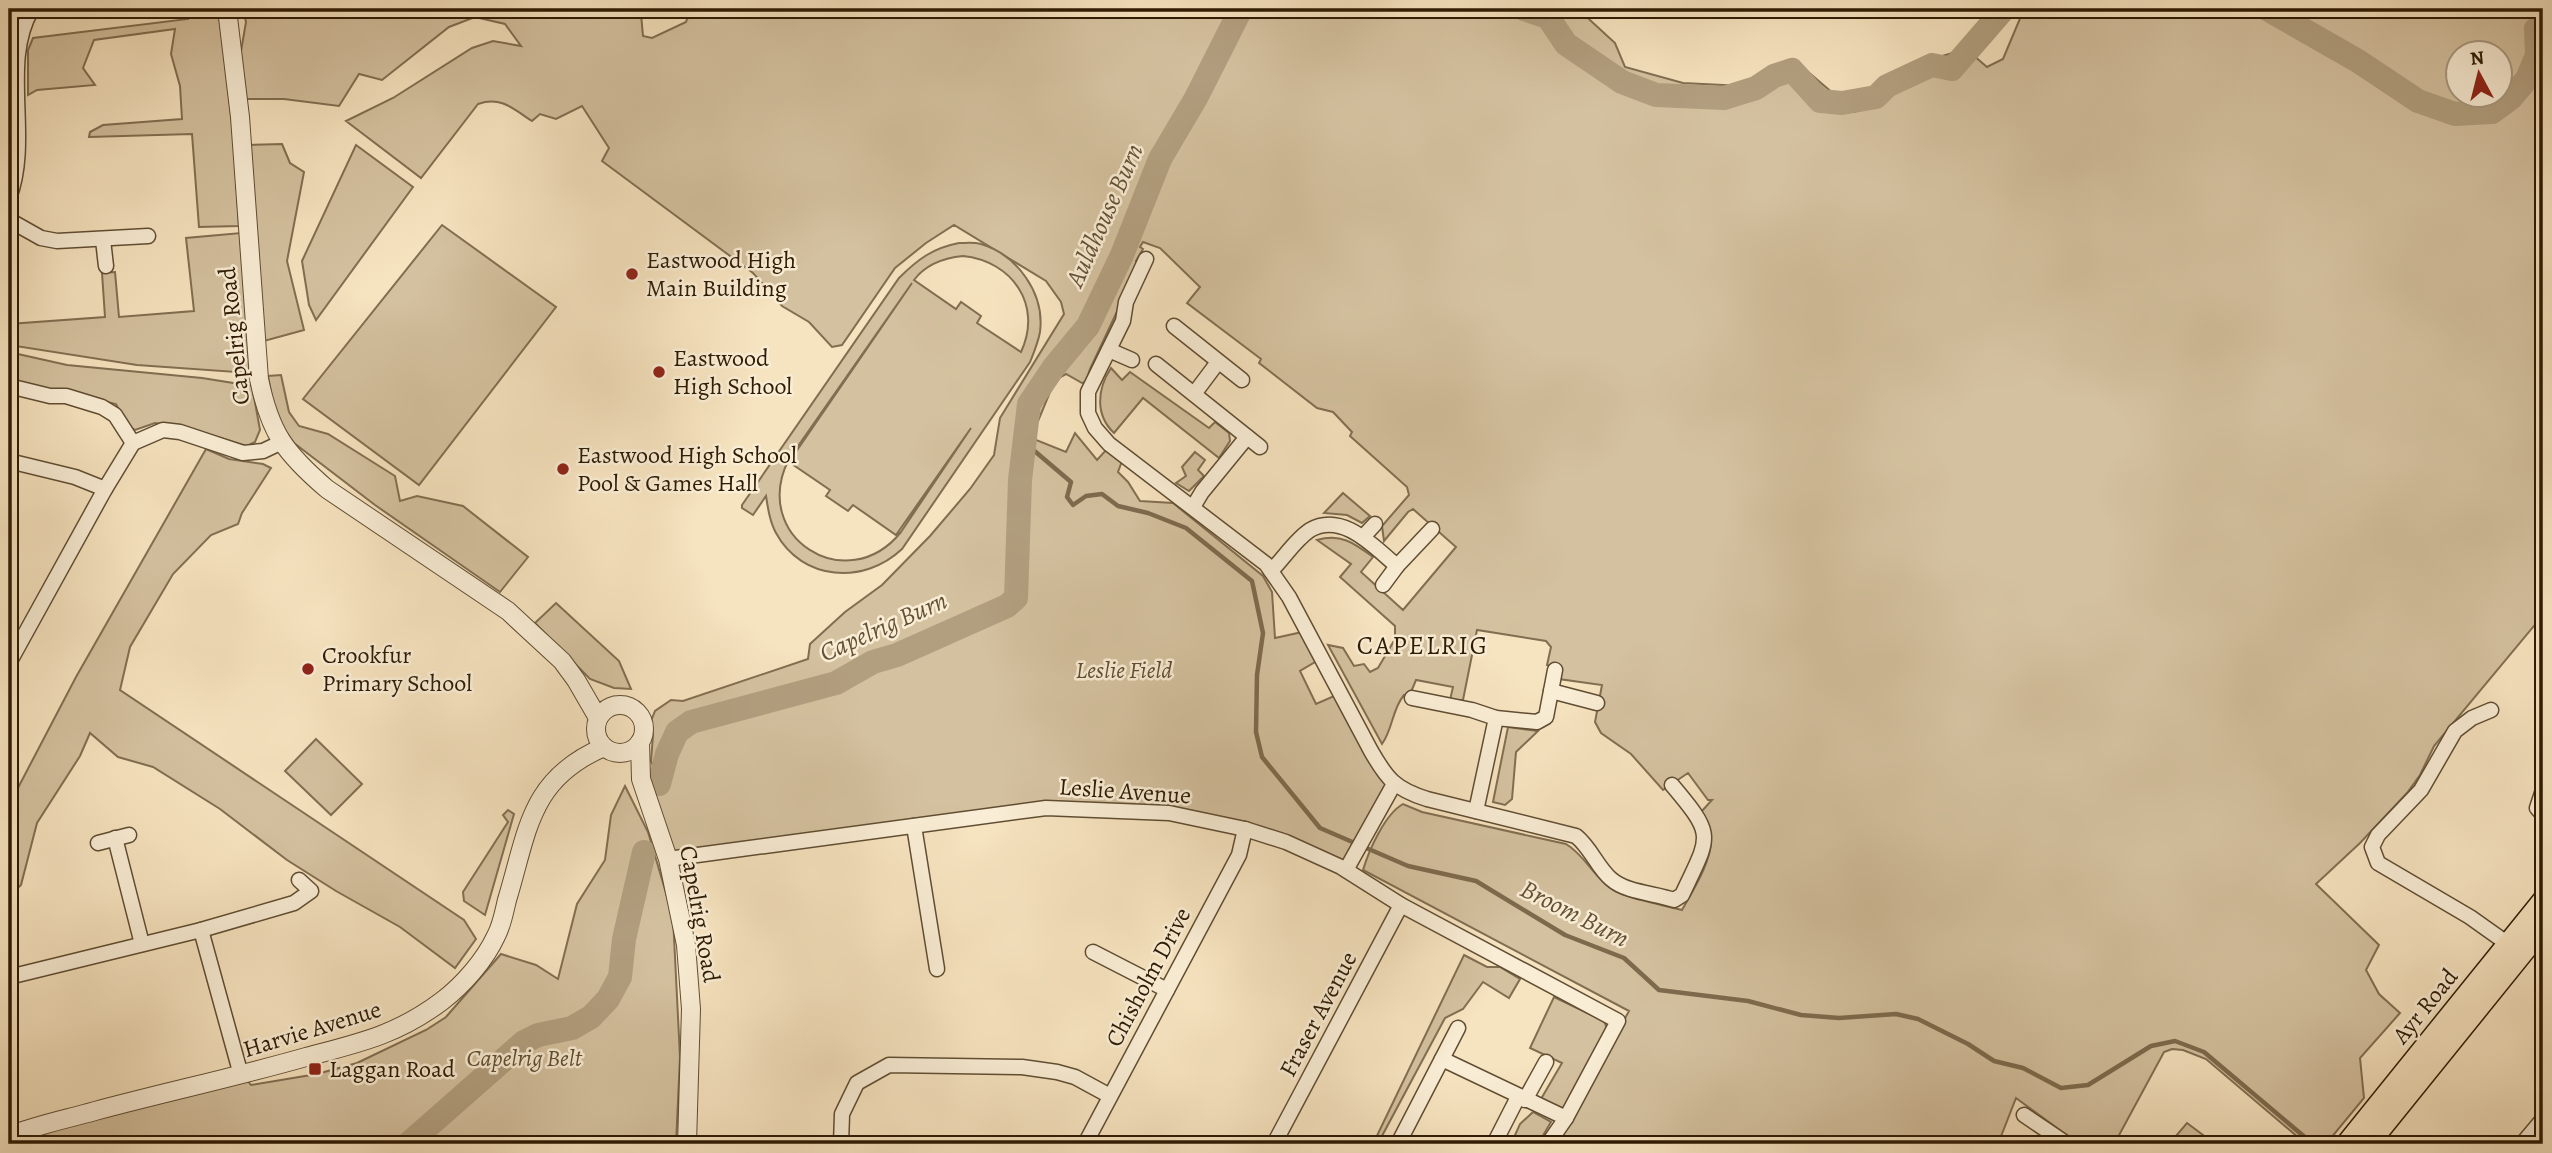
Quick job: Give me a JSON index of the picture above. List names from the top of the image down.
{
  "streets": {
    "main road": ["Ayr Road"],
    "street": [
      "Capelrig Road",
      "Leslie Avenue",
      "Chisholm Drive",
      "Fraser Avenue",
      "Harvie Avenue"
    ]
  },
  "crossings": [
    ["Capelrig Road", "Leslie Avenue"],
    ["Capelrig Road", "Harvie Avenue"],
    ["Leslie Avenue", "Chisholm Drive"],
    ["Leslie Avenue", "Fraser Avenue"]
  ],
  "districts": ["CAPELRIG"],
  "water": ["Auldhouse Burn", "Capelrig Burn", "Broom Burn"],
  "parks": ["Leslie Field", "Capelrig Belt"],
  "places": {
    "other": [
      "Eastwood High Main Building",
      "Eastwood High School",
      "Eastwood High School Pool & Games Hall",
      "Crookfur Primary School"
    ],
    "transit": ["Laggan Road"]
  },
  "north": "top"
}
